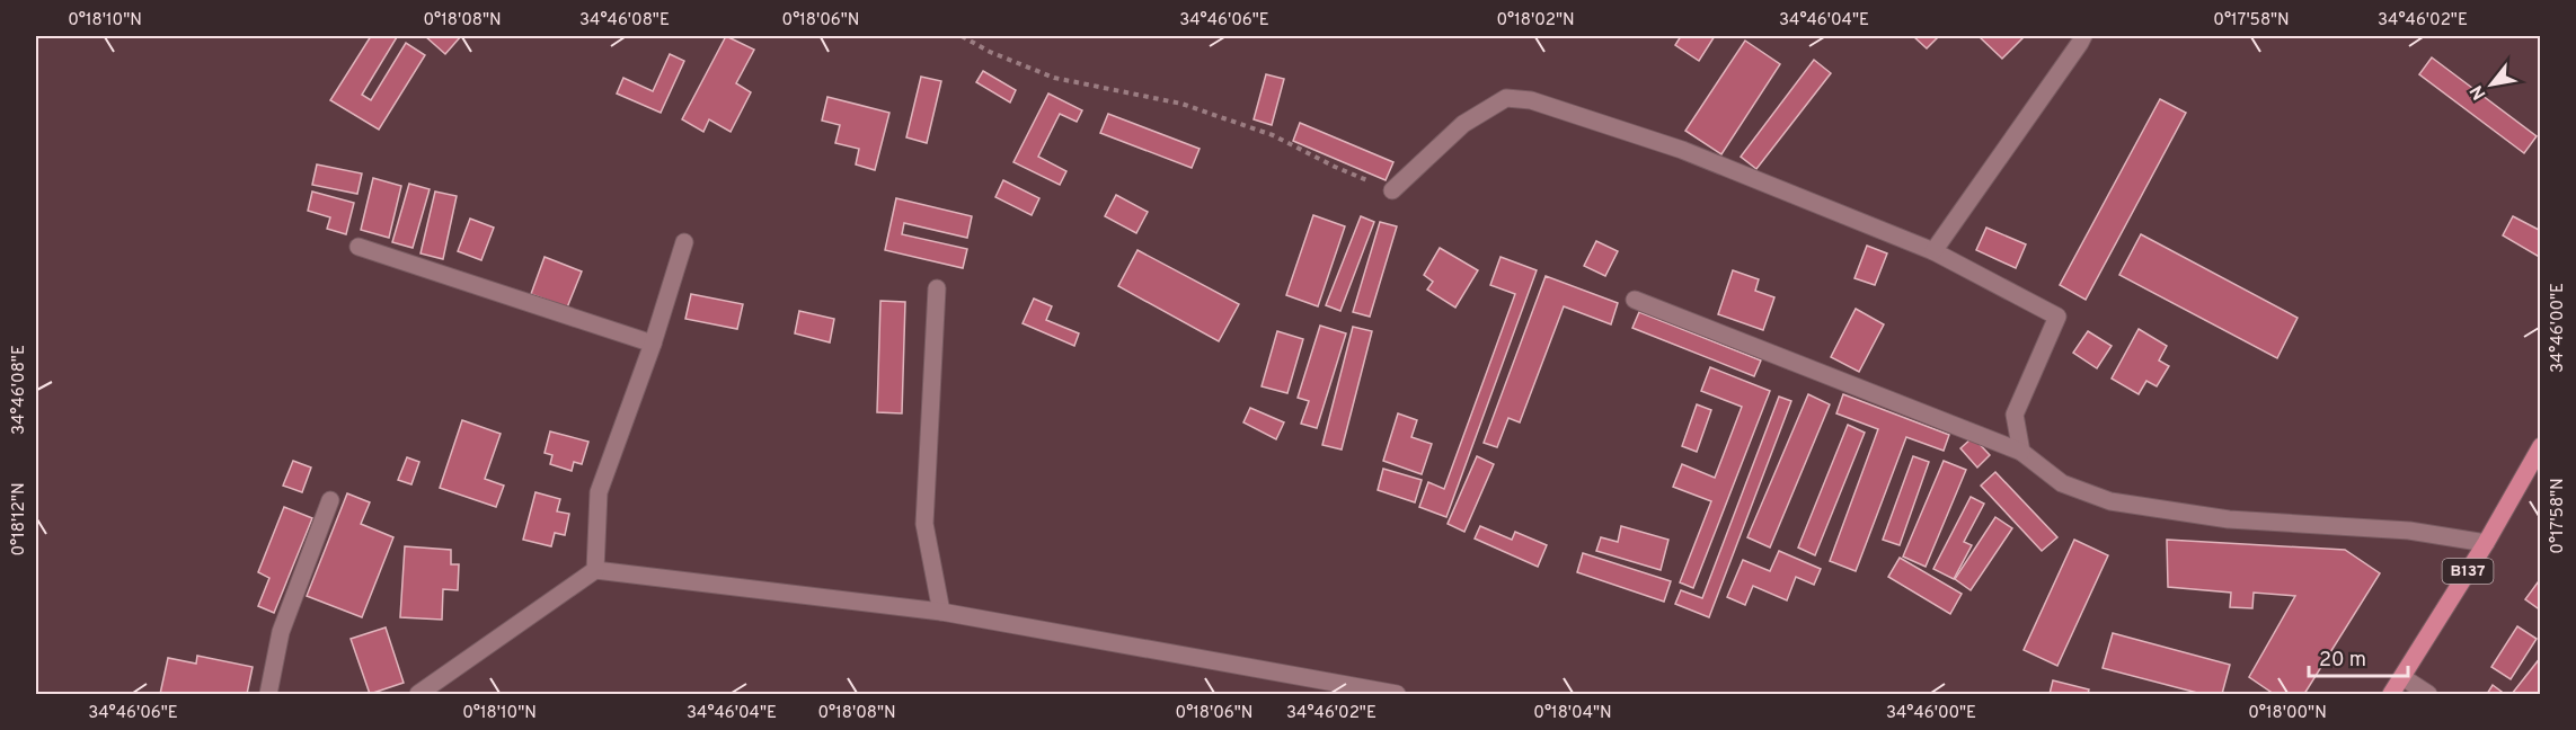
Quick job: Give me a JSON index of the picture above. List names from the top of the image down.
{
  "streets": {
    "main road": ["B137"]
  },
  "scale_bar": "20 m",
  "north": "bottom left",
  "coordinates": [
    "0°18'10\"N",
    "0°18'08\"N",
    "34°46'08\"E",
    "0°18'06\"N",
    "34°46'06\"E",
    "0°18'02\"N",
    "34°46'04\"E",
    "0°17'58\"N",
    "34°46'02\"E",
    "34°46'00\"E",
    "0°18'12\"N",
    "0°18'04\"N",
    "0°18'00\"N"
  ]
}
